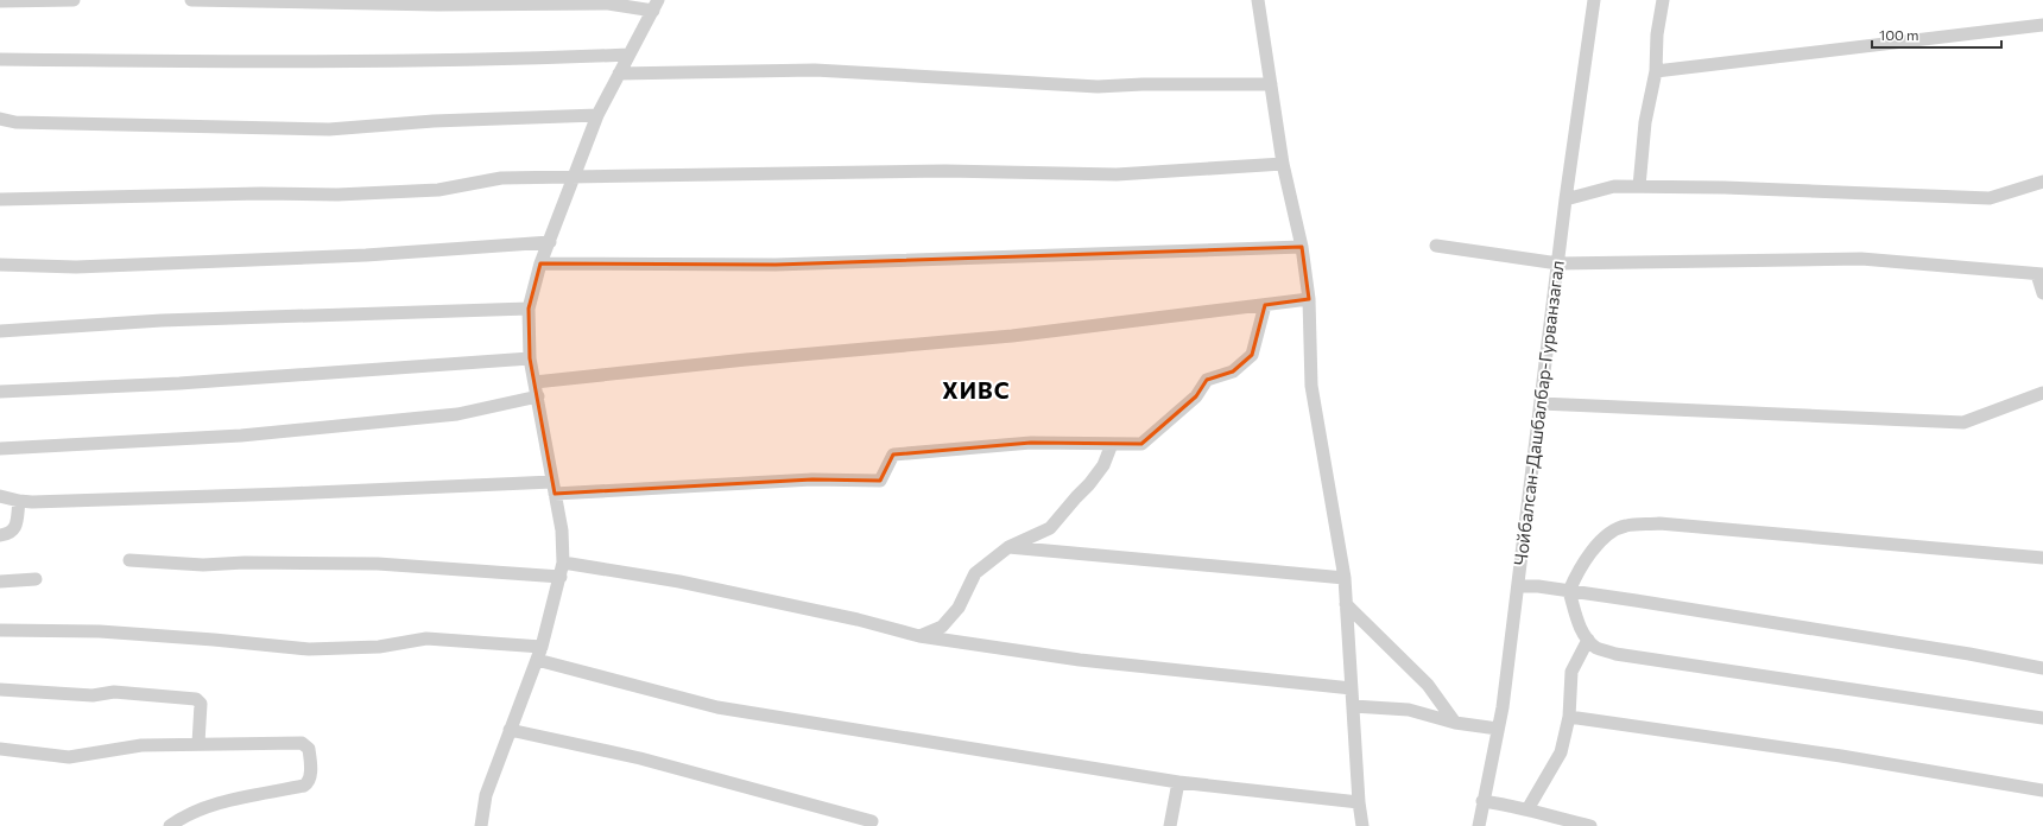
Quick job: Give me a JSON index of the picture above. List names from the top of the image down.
{
  "streets": {
    "street": ["Чойбалсан-Дашбалбар-Гурванзагал"]
  },
  "districts": ["ХИВС"],
  "scale_bar": "100 m"
}
